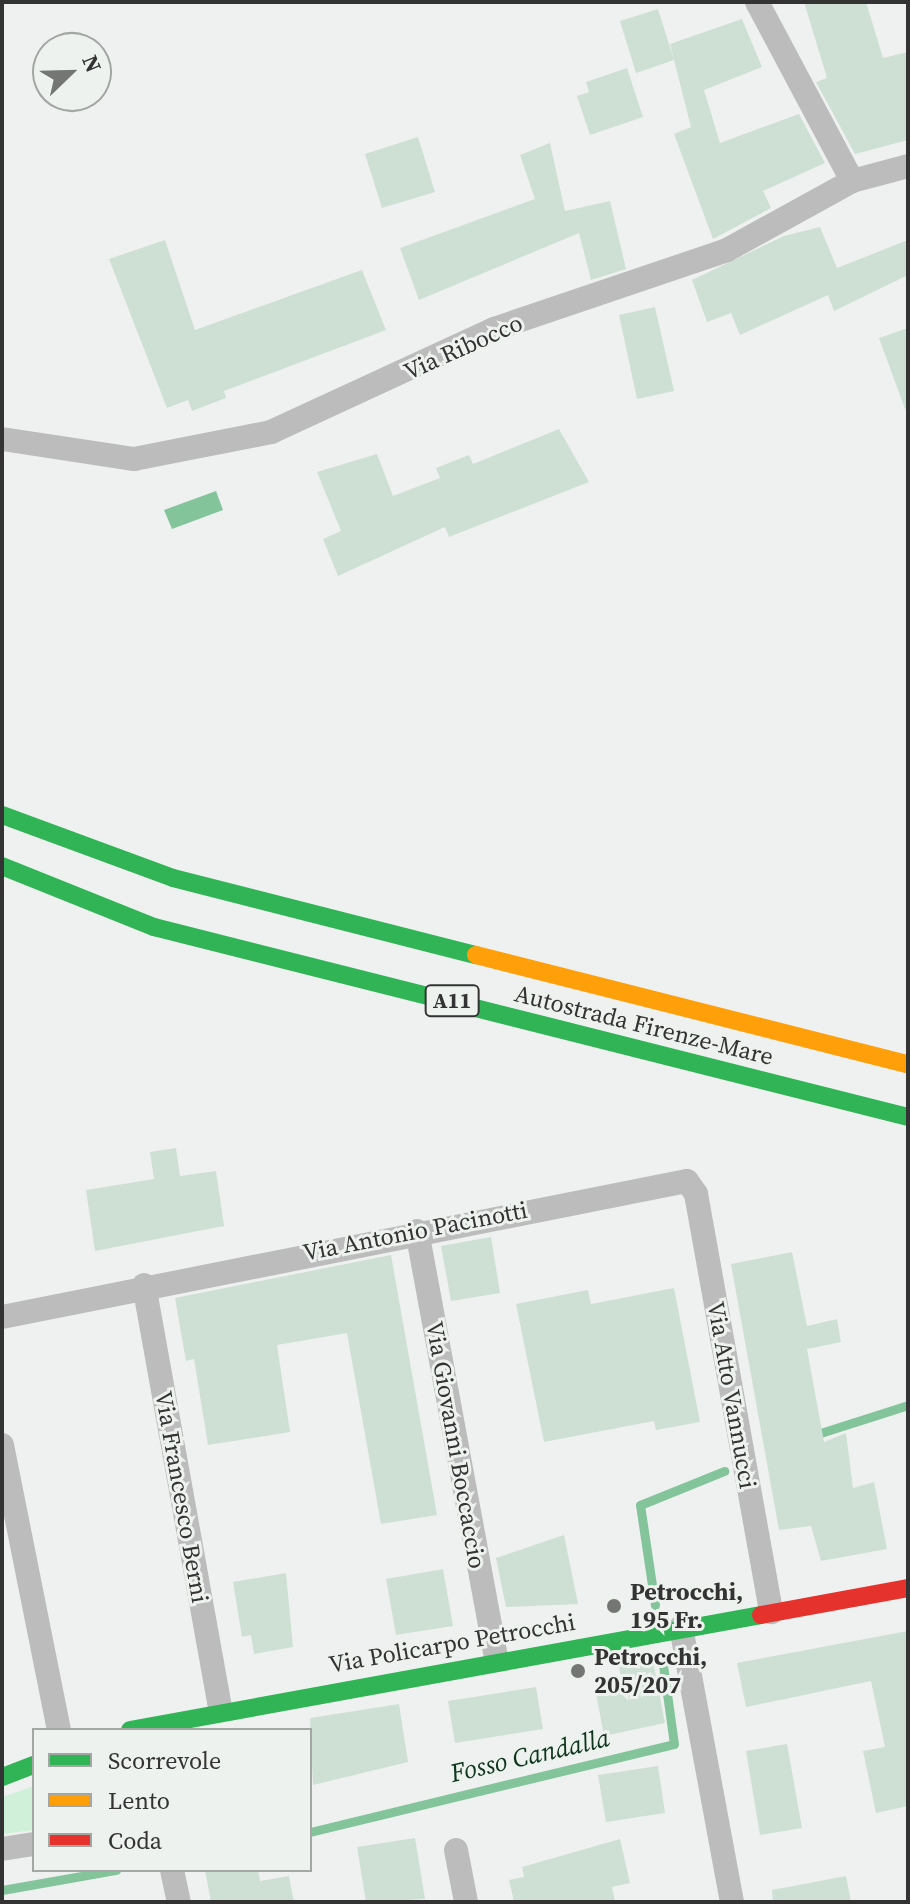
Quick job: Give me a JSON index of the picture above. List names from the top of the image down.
{
  "streets": {
    "main road": ["A11", "Autostrada Firenze-Mare", "Via Policarpo Petrocchi"],
    "street": [
      "Via Ribocco",
      "Via Antonio Pacinotti",
      "Via Atto Vannucci",
      "Via Giovanni Boccaccio",
      "Via Francesco Berni"
    ]
  },
  "crossings": [
    ["Via Antonio Pacinotti", "Via Atto Vannucci"],
    ["Via Antonio Pacinotti", "Via Giovanni Boccaccio"],
    ["Via Antonio Pacinotti", "Via Francesco Berni"],
    ["Via Atto Vannucci", "Via Policarpo Petrocchi"],
    ["Via Giovanni Boccaccio", "Via Policarpo Petrocchi"],
    ["Via Francesco Berni", "Via Policarpo Petrocchi"]
  ],
  "water": ["Fosso Candalla"],
  "places": ["Petrocchi, 195 Fr.", "Petrocchi, 205/207"],
  "legend": ["Scorrevole", "Lento", "Coda"],
  "north": "top right"
}
